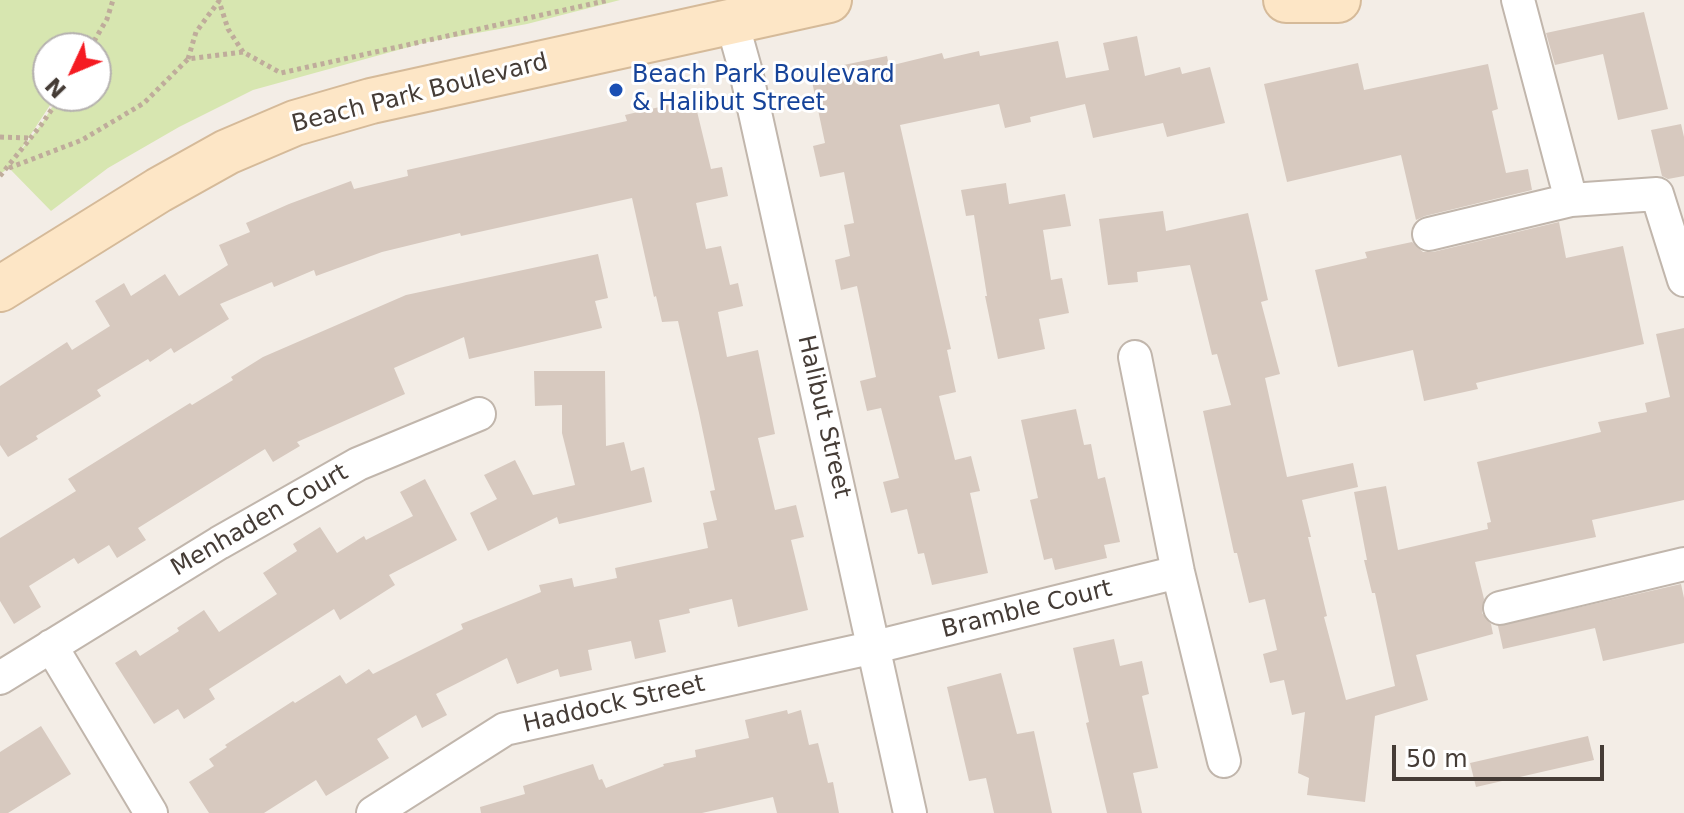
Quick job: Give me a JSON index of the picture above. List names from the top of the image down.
{
  "streets": {
    "main road": ["Beach Park Boulevard"],
    "street": [
      "Halibut Street",
      "Menhaden Court",
      "Bramble Court",
      "Haddock Street"
    ]
  },
  "crossings": [
    ["Beach Park Boulevard", "Halibut Street"],
    ["Halibut Street", "Bramble Court"],
    ["Halibut Street", "Haddock Street"],
    ["Bramble Court", "Haddock Street"]
  ],
  "places": ["Beach Park Boulevard & Halibut Street"],
  "scale_bar": "50 m",
  "north": "bottom left"
}
